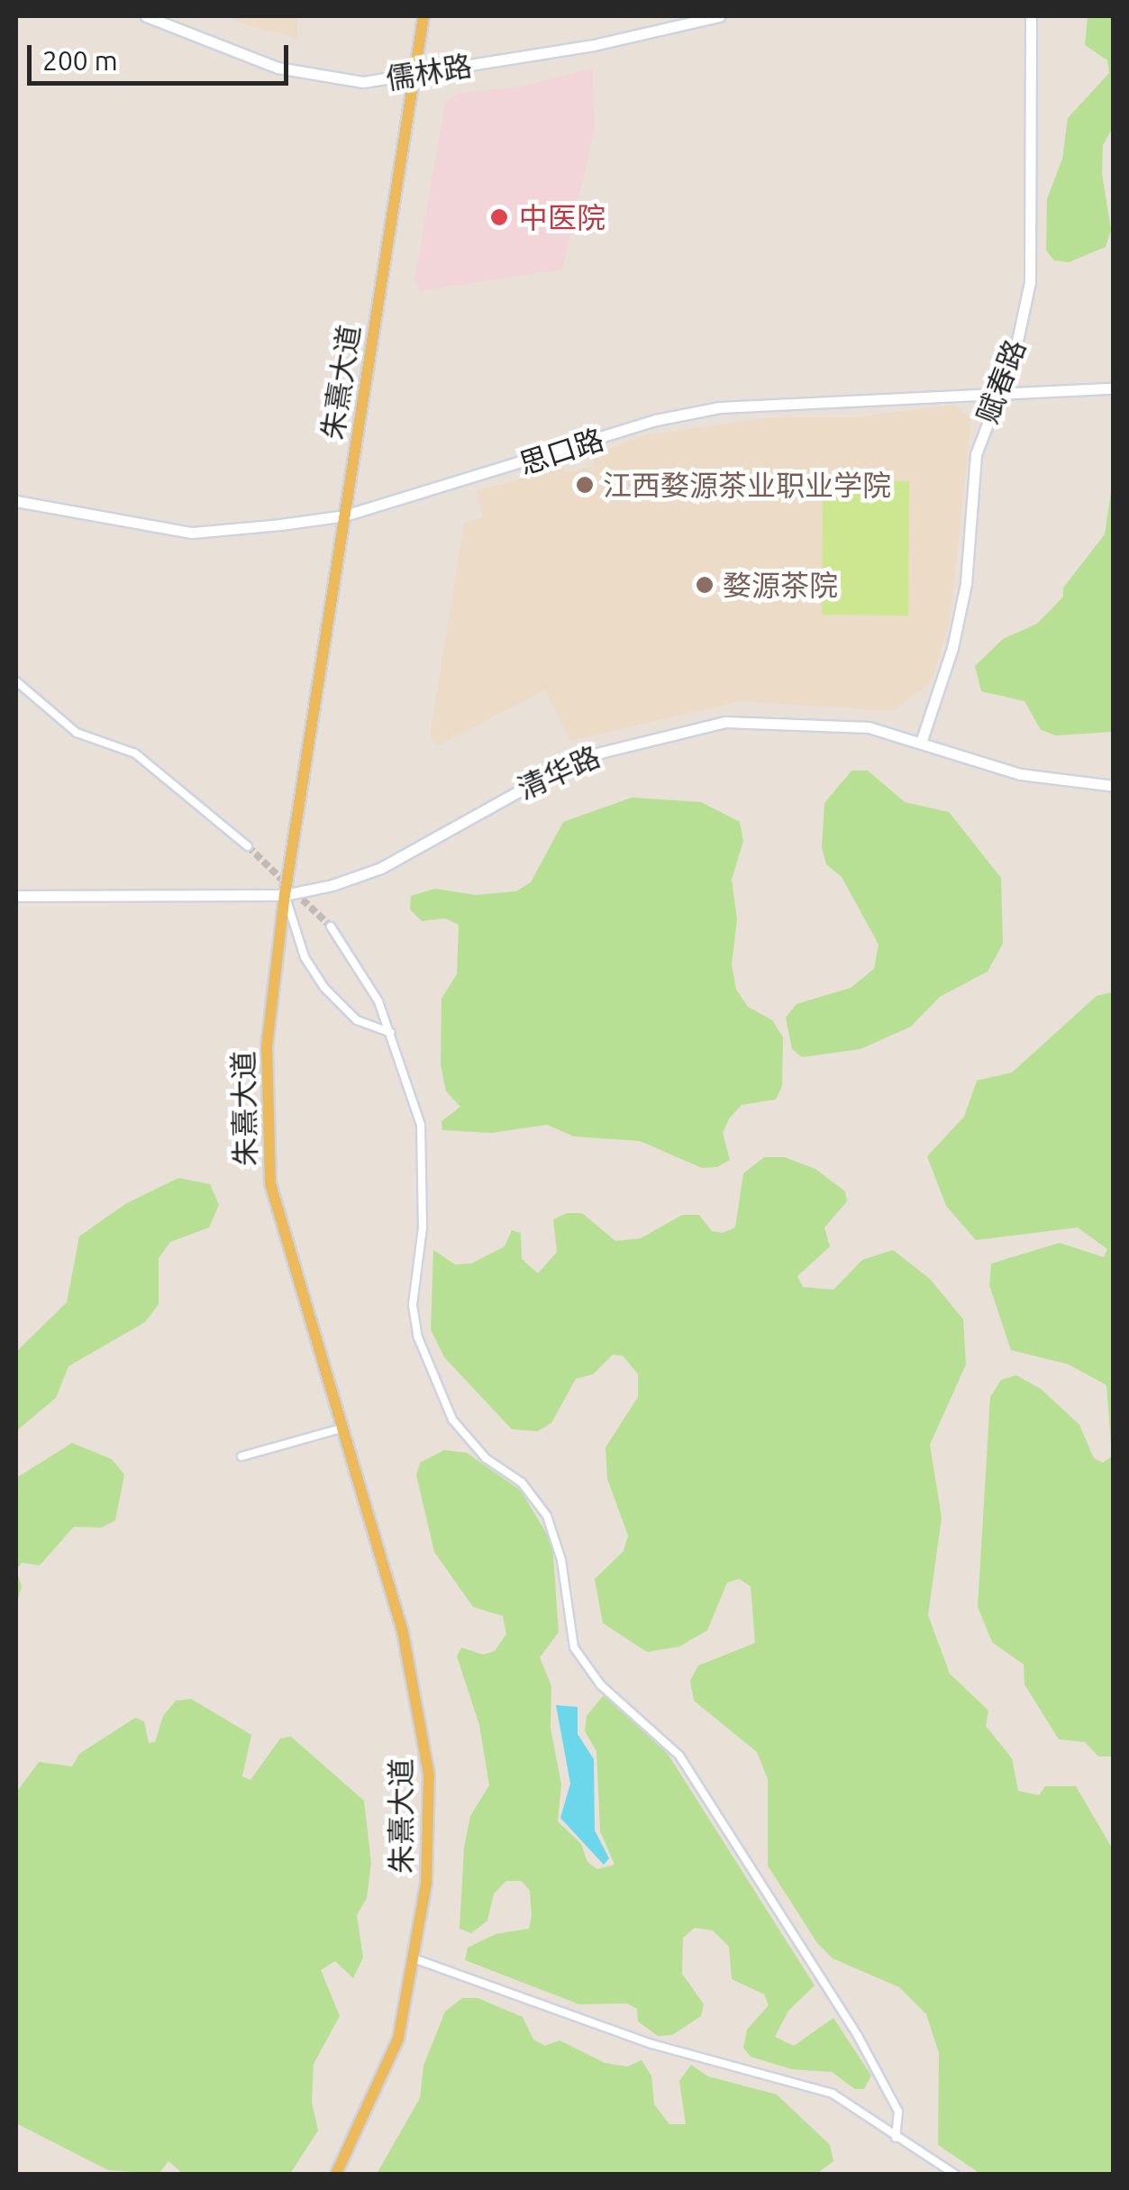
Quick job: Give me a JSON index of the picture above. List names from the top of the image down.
{
  "streets": {
    "main road": ["朱熹大道"],
    "street": [
      "儒林路",
      "赋春路",
      "思口路",
      "清华路"
    ]
  },
  "crossings": [
    ["儒林路", "朱熹大道"],
    ["赋春路", "思口路"],
    ["赋春路", "清华路"],
    ["朱熹大道", "思口路"],
    ["朱熹大道", "清华路"]
  ],
  "places": ["中医院", "江西婺源茶业职业学院", "婺源茶院"],
  "scale_bar": "200 m"
}
